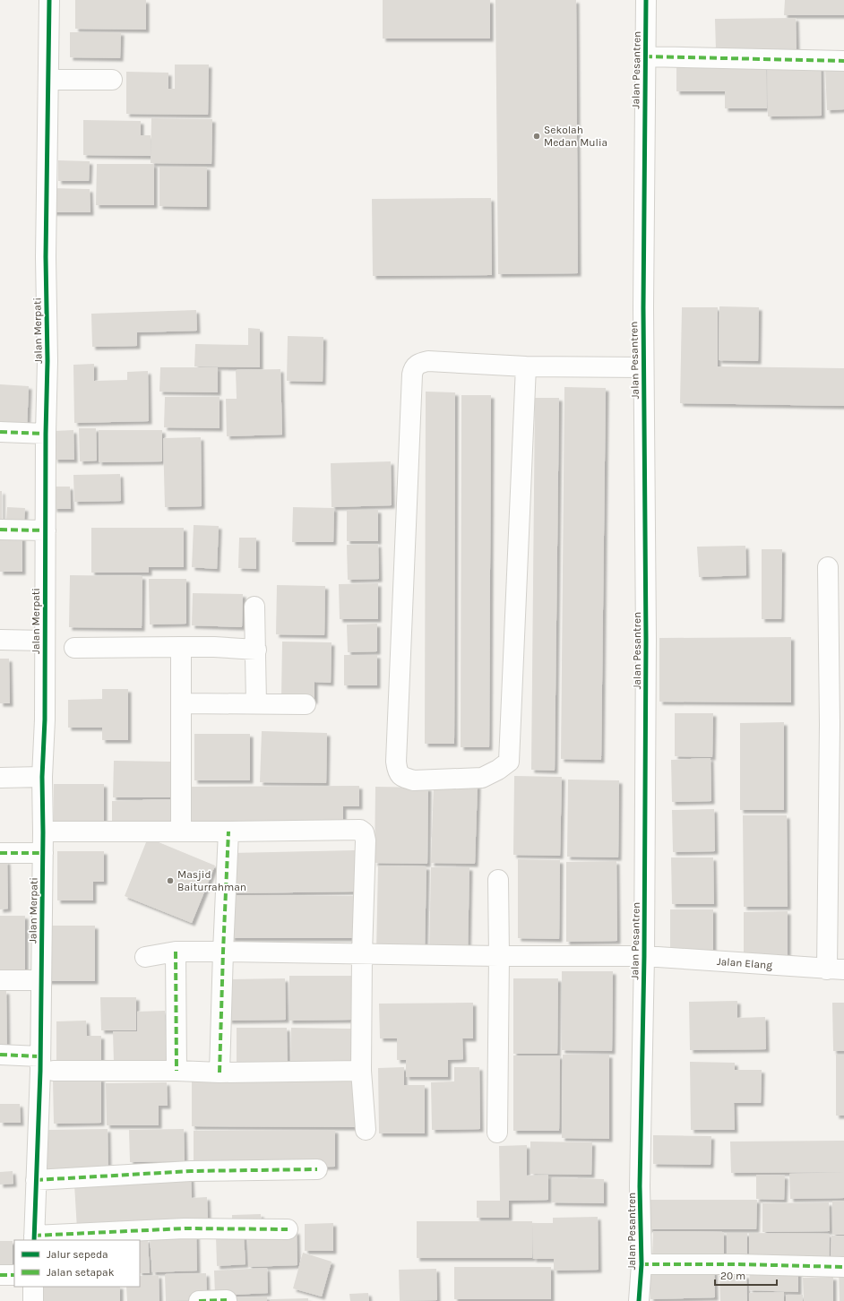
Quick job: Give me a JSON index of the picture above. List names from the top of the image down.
{
  "streets": {
    "street": ["Jalan Pesantren", "Jalan Merpati", "Jalan Elang"]
  },
  "crossings": [
    ["Jalan Pesantren", "Jalan Elang"]
  ],
  "places": ["Sekolah Medan Mulia", "Masjid Baiturrahman"],
  "legend": ["Jalur sepeda", "Jalan setapak"],
  "scale_bar": "20 m"
}
